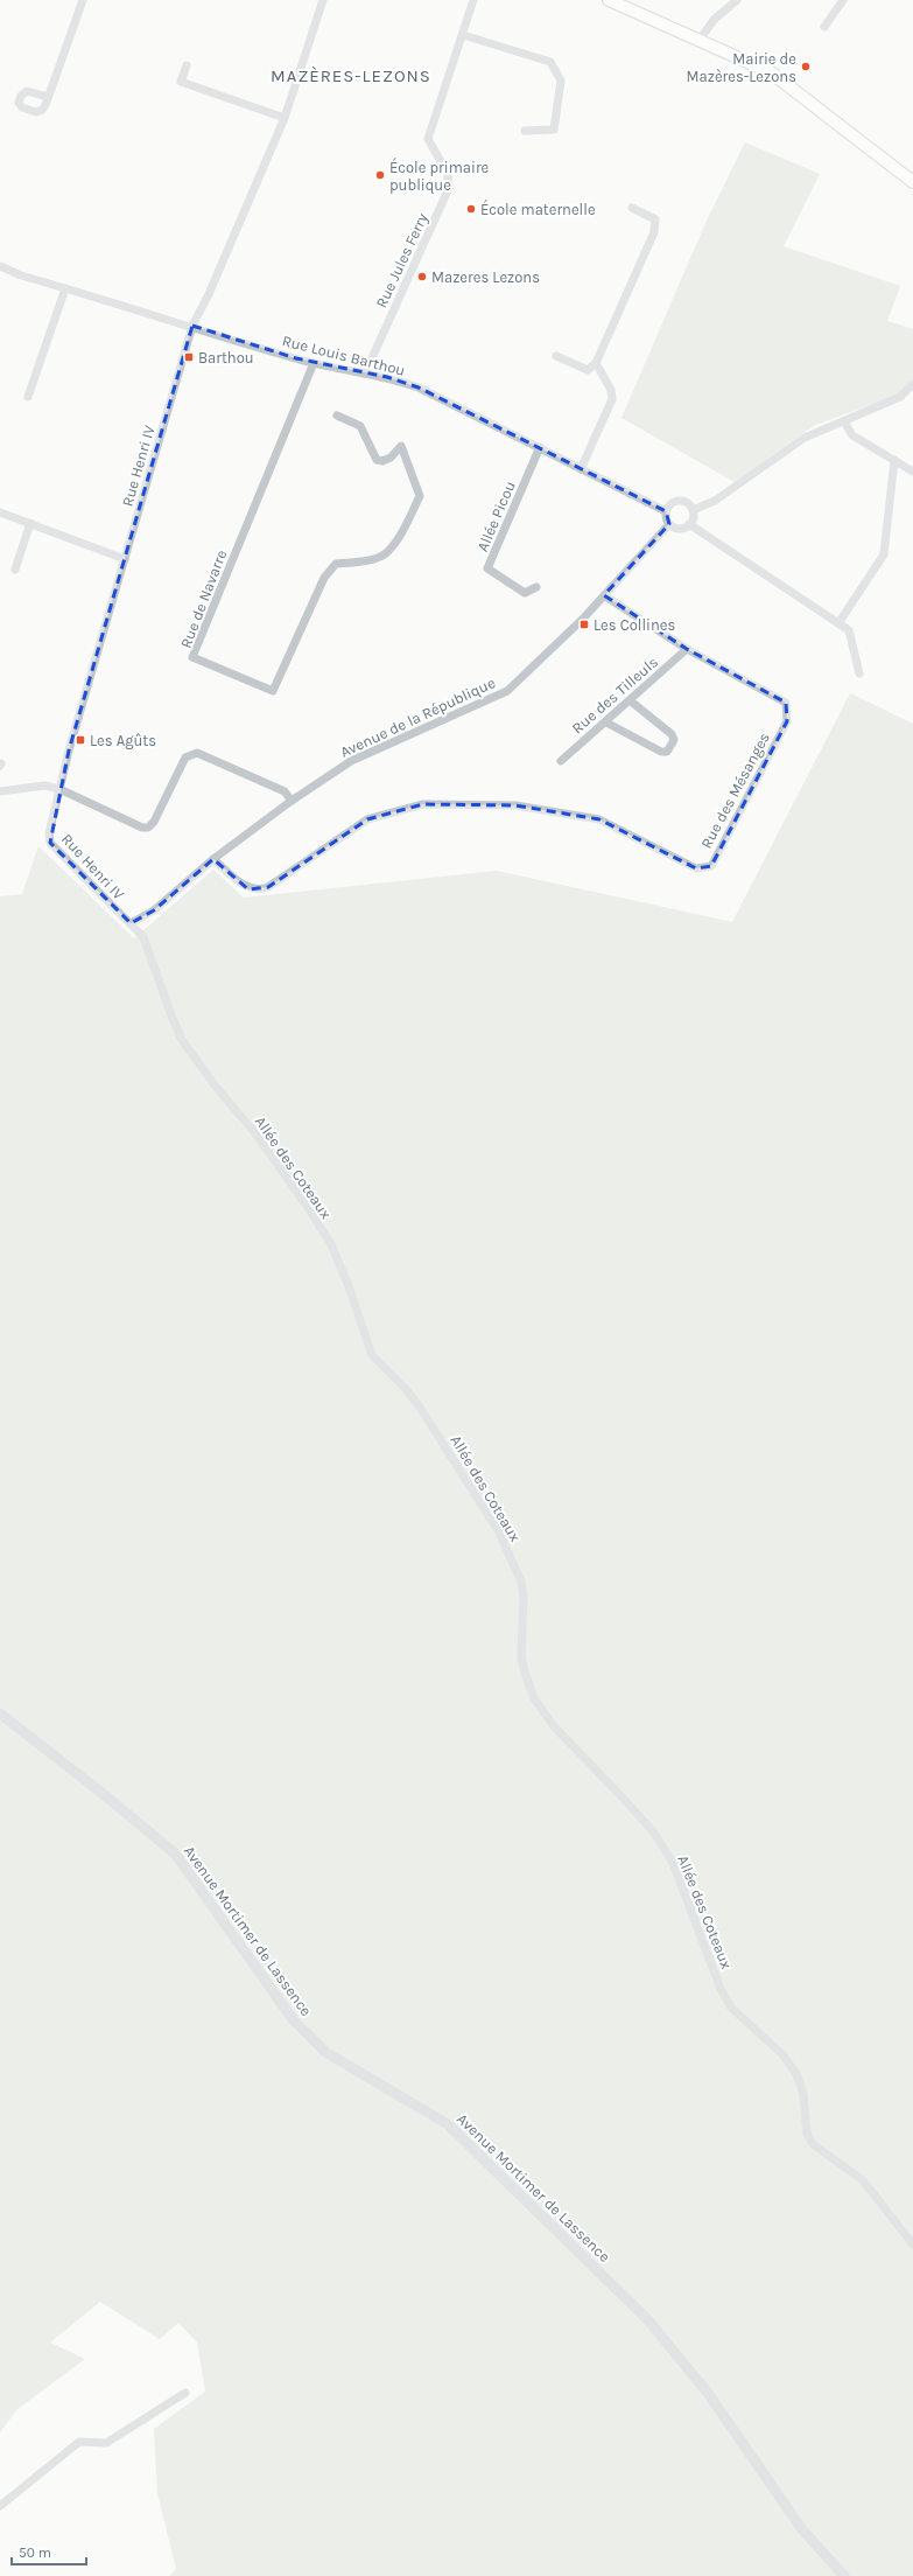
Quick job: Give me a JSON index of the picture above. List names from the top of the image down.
{
  "streets": {
    "street": [
      "Rue Jules Ferry",
      "Rue Louis Barthou",
      "Rue Henri IV",
      "Allée Picou",
      "Rue de Navarre",
      "Rue des Tilleuls",
      "Avenue de la République",
      "Rue des Mésanges",
      "Allée des Coteaux",
      "Avenue Mortimer de Lassence"
    ]
  },
  "crossings": [
    ["Rue Jules Ferry", "Rue Louis Barthou"],
    ["Rue Louis Barthou", "Rue Henri IV"],
    ["Rue Louis Barthou", "Allée Picou"],
    ["Rue Louis Barthou", "Rue de Navarre"],
    ["Rue Louis Barthou", "Avenue de la République"],
    ["Rue Henri IV", "Avenue de la République"],
    ["Rue Henri IV", "Allée des Coteaux"],
    ["Rue des Tilleuls", "Rue des Mésanges"],
    ["Avenue de la République", "Rue des Mésanges"],
    ["Avenue de la République", "Allée des Coteaux"]
  ],
  "districts": ["MAZÈRES-LEZONS"],
  "places": {
    "other": [
      "Mairie de Mazères-Lezons",
      "École primaire publique",
      "École maternelle",
      "Mazeres Lezons"
    ],
    "transit": ["Barthou", "Les Collines", "Les Agûts"]
  },
  "scale_bar": "50 m"
}
